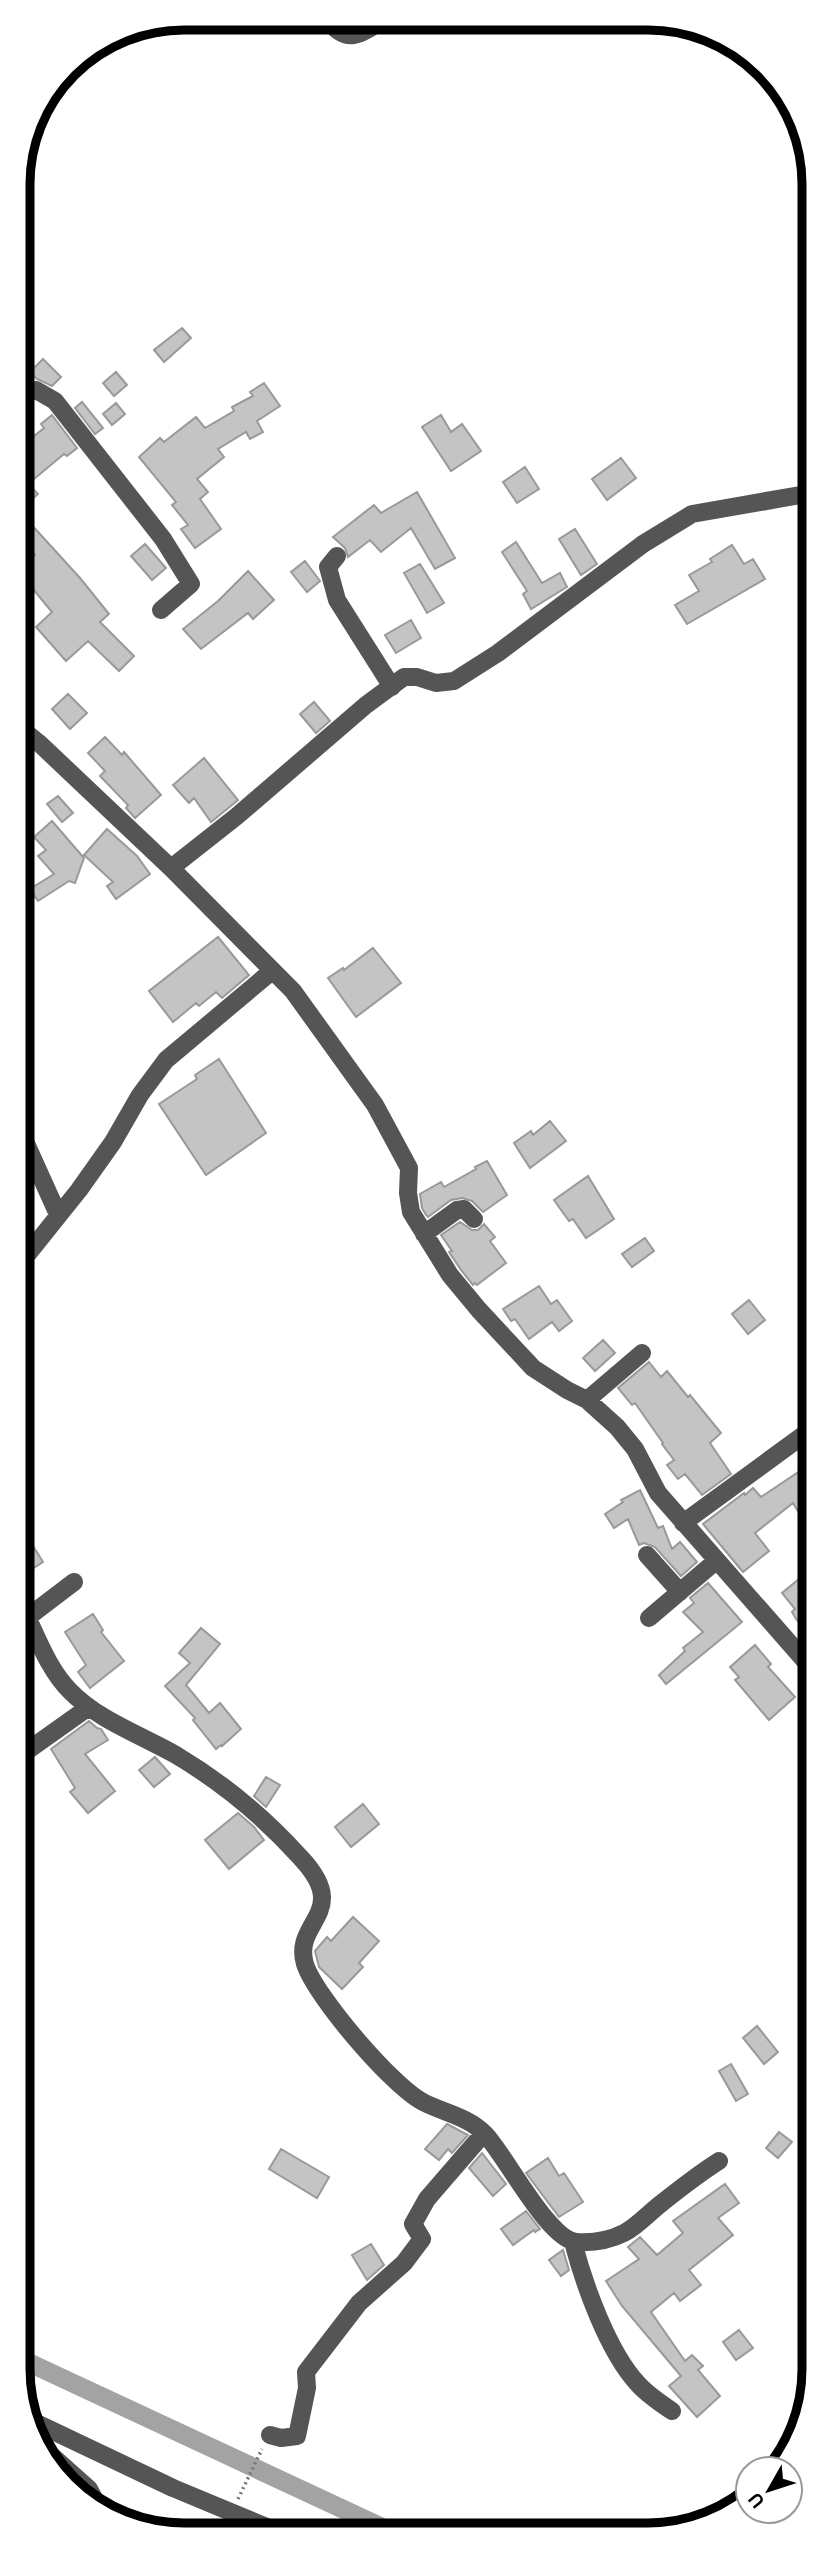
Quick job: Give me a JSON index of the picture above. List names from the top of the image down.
{
  "north": "bottom left"
}
